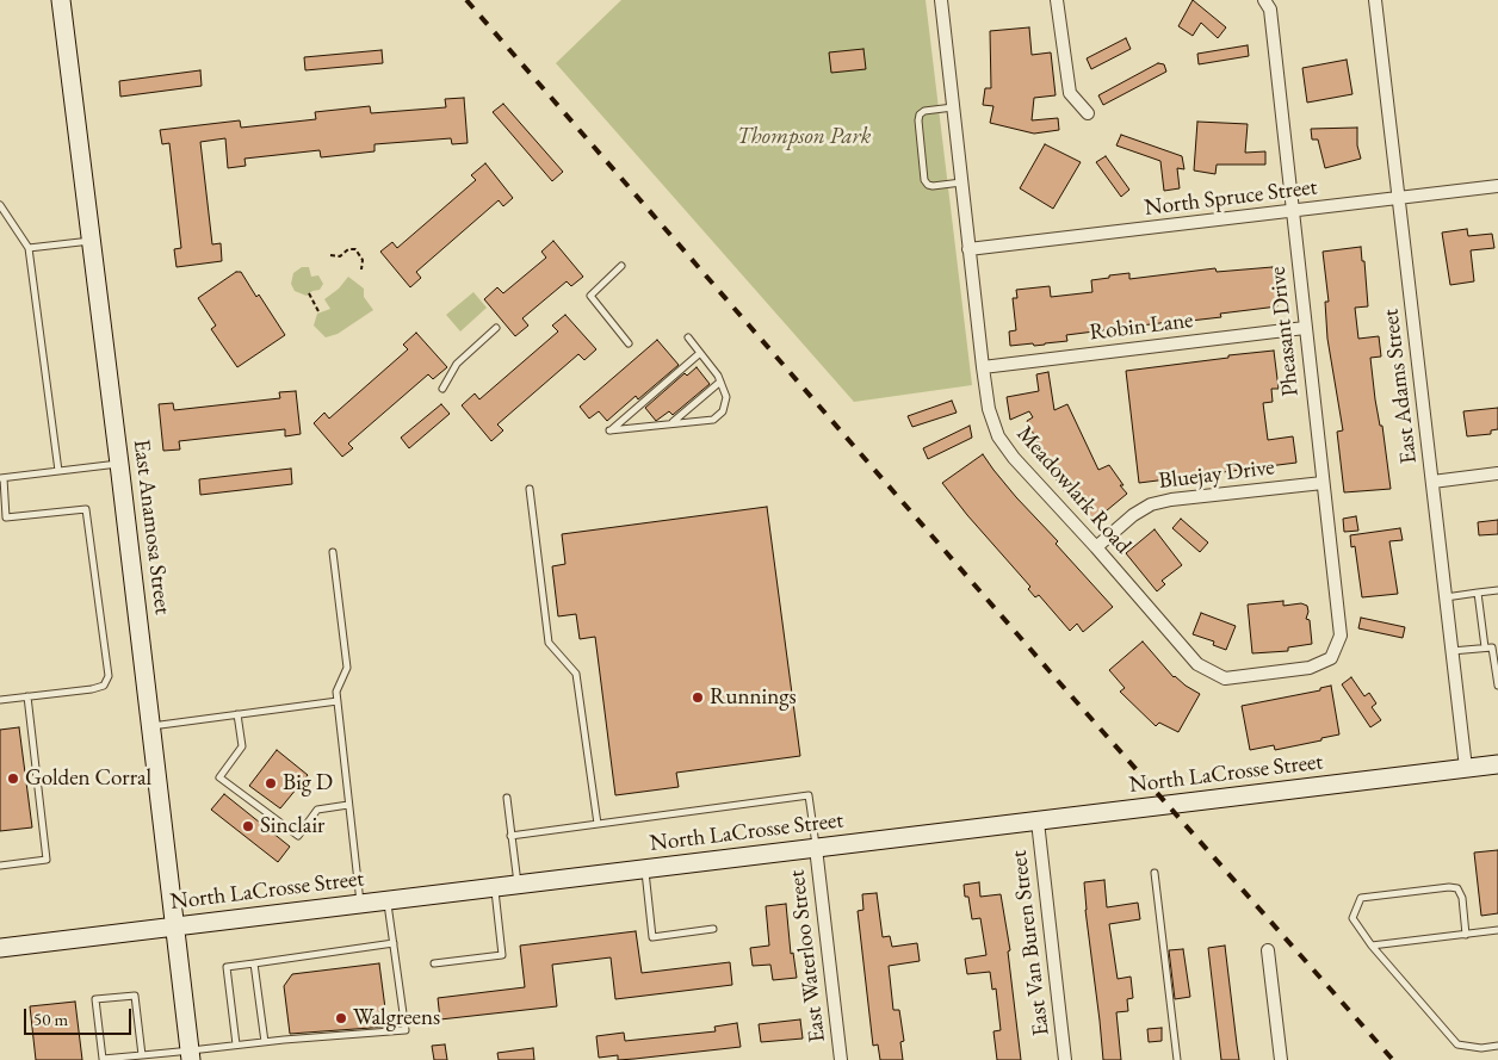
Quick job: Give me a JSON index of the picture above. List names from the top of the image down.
{
  "streets": {
    "main road": ["East Anamosa Street", "North LaCrosse Street"],
    "street": [
      "North Spruce Street",
      "Robin Lane",
      "Pheasant Drive",
      "East Adams Street",
      "Bluejay Drive",
      "Meadowlark Road",
      "East Van Buren Street",
      "East Waterloo Street"
    ]
  },
  "crossings": [
    ["North Spruce Street", "Pheasant Drive"],
    ["North Spruce Street", "East Adams Street"],
    ["North Spruce Street", "Meadowlark Road"],
    ["Robin Lane", "Pheasant Drive"],
    ["Robin Lane", "Meadowlark Road"],
    ["Pheasant Drive", "Bluejay Drive"],
    ["Pheasant Drive", "Meadowlark Road"],
    ["East Adams Street", "North LaCrosse Street"],
    ["Bluejay Drive", "Meadowlark Road"],
    ["East Anamosa Street", "North LaCrosse Street"],
    ["North LaCrosse Street", "East Van Buren Street"],
    ["North LaCrosse Street", "East Waterloo Street"]
  ],
  "parks": ["Thompson Park"],
  "places": [
    "Runnings",
    "Golden Corral",
    "Big D",
    "Sinclair",
    "Walgreens"
  ],
  "scale_bar": "50 m"
}
